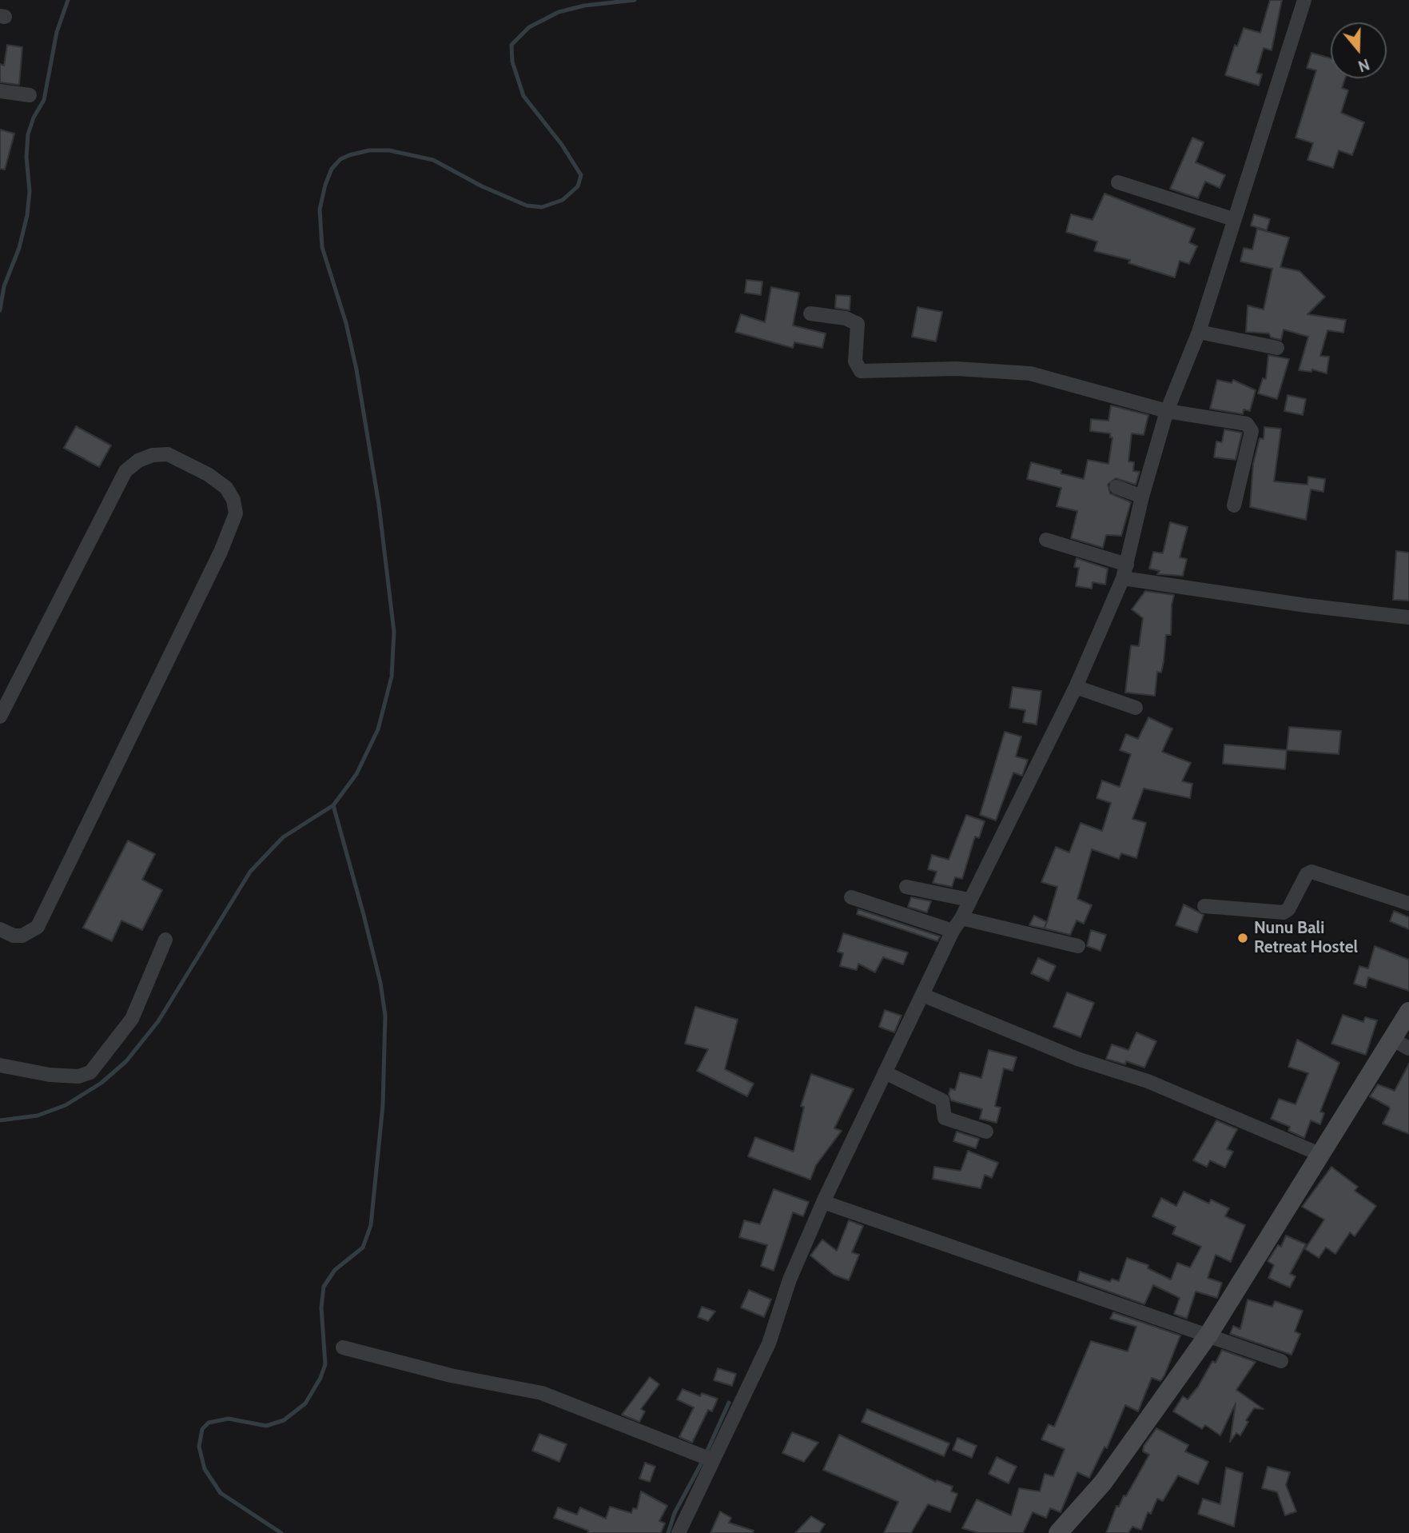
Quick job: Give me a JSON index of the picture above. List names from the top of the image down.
{
  "places": ["Nunu Bali Retreat Hostel"],
  "north": "bottom"
}
